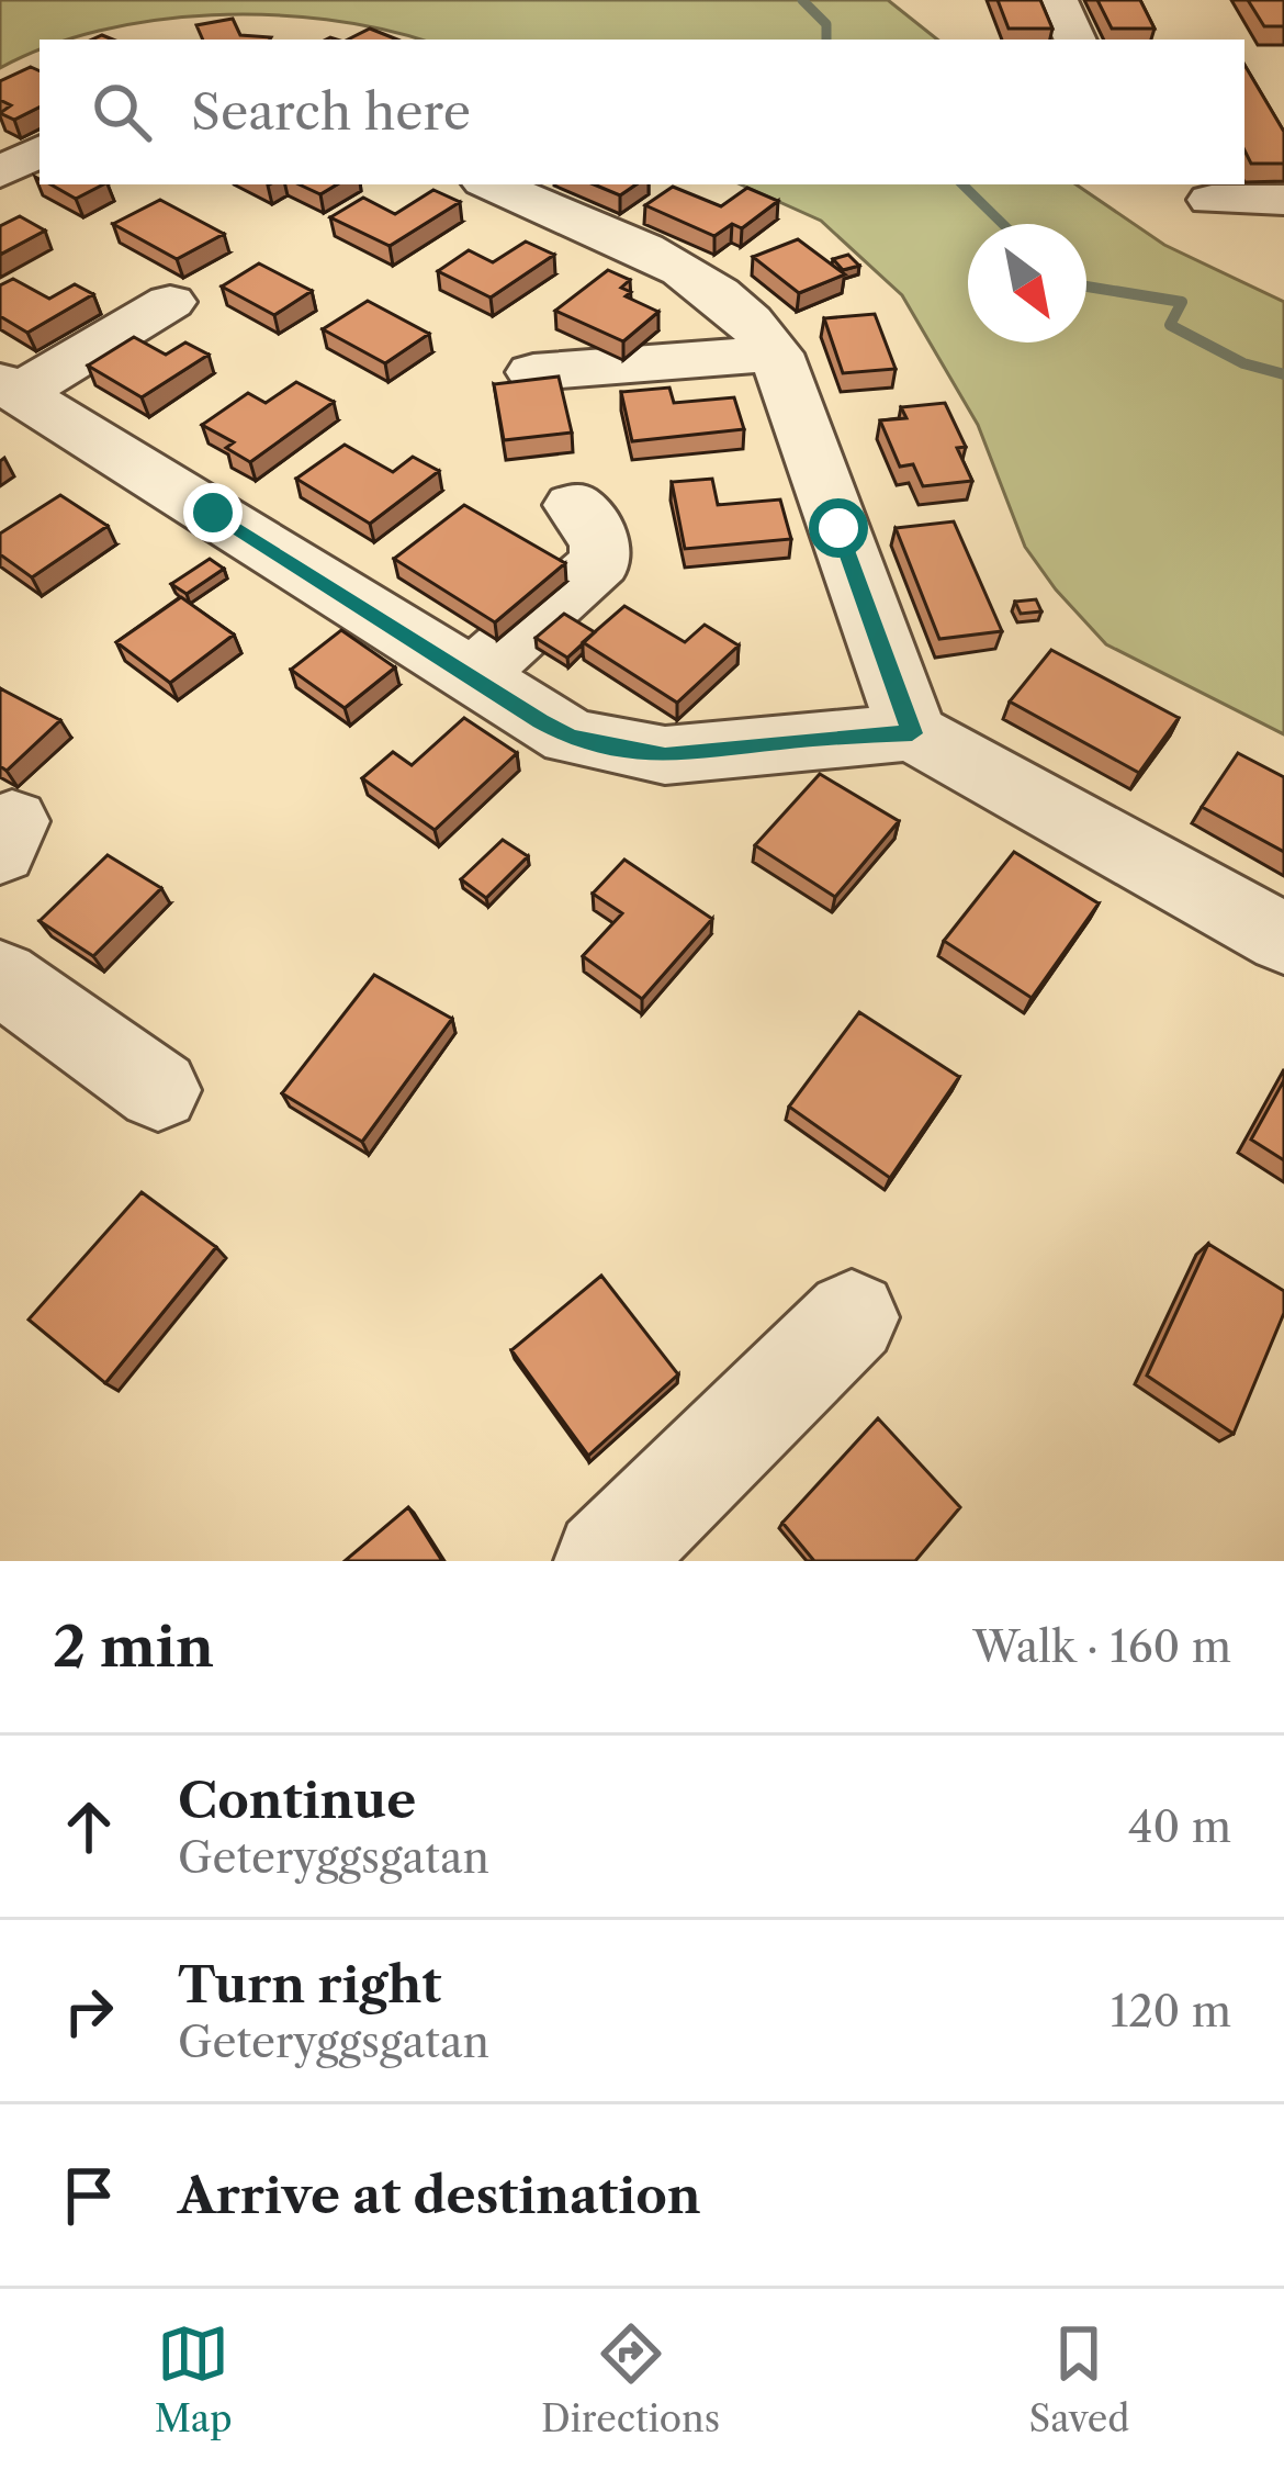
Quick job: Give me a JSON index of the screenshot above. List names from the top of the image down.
{
  "north": "bottom right",
  "page": {
    "search": "Search here",
    "heading": ["2 min", "Walk · 160 m"],
    "list": [
      ["Continue", "Geteryggsgatan", "40 m"],
      ["Turn right", "Geteryggsgatan", "120 m"],
      "Arrive at destination"
    ],
    "nav": ["Map", "Directions", "Saved"]
  }
}
